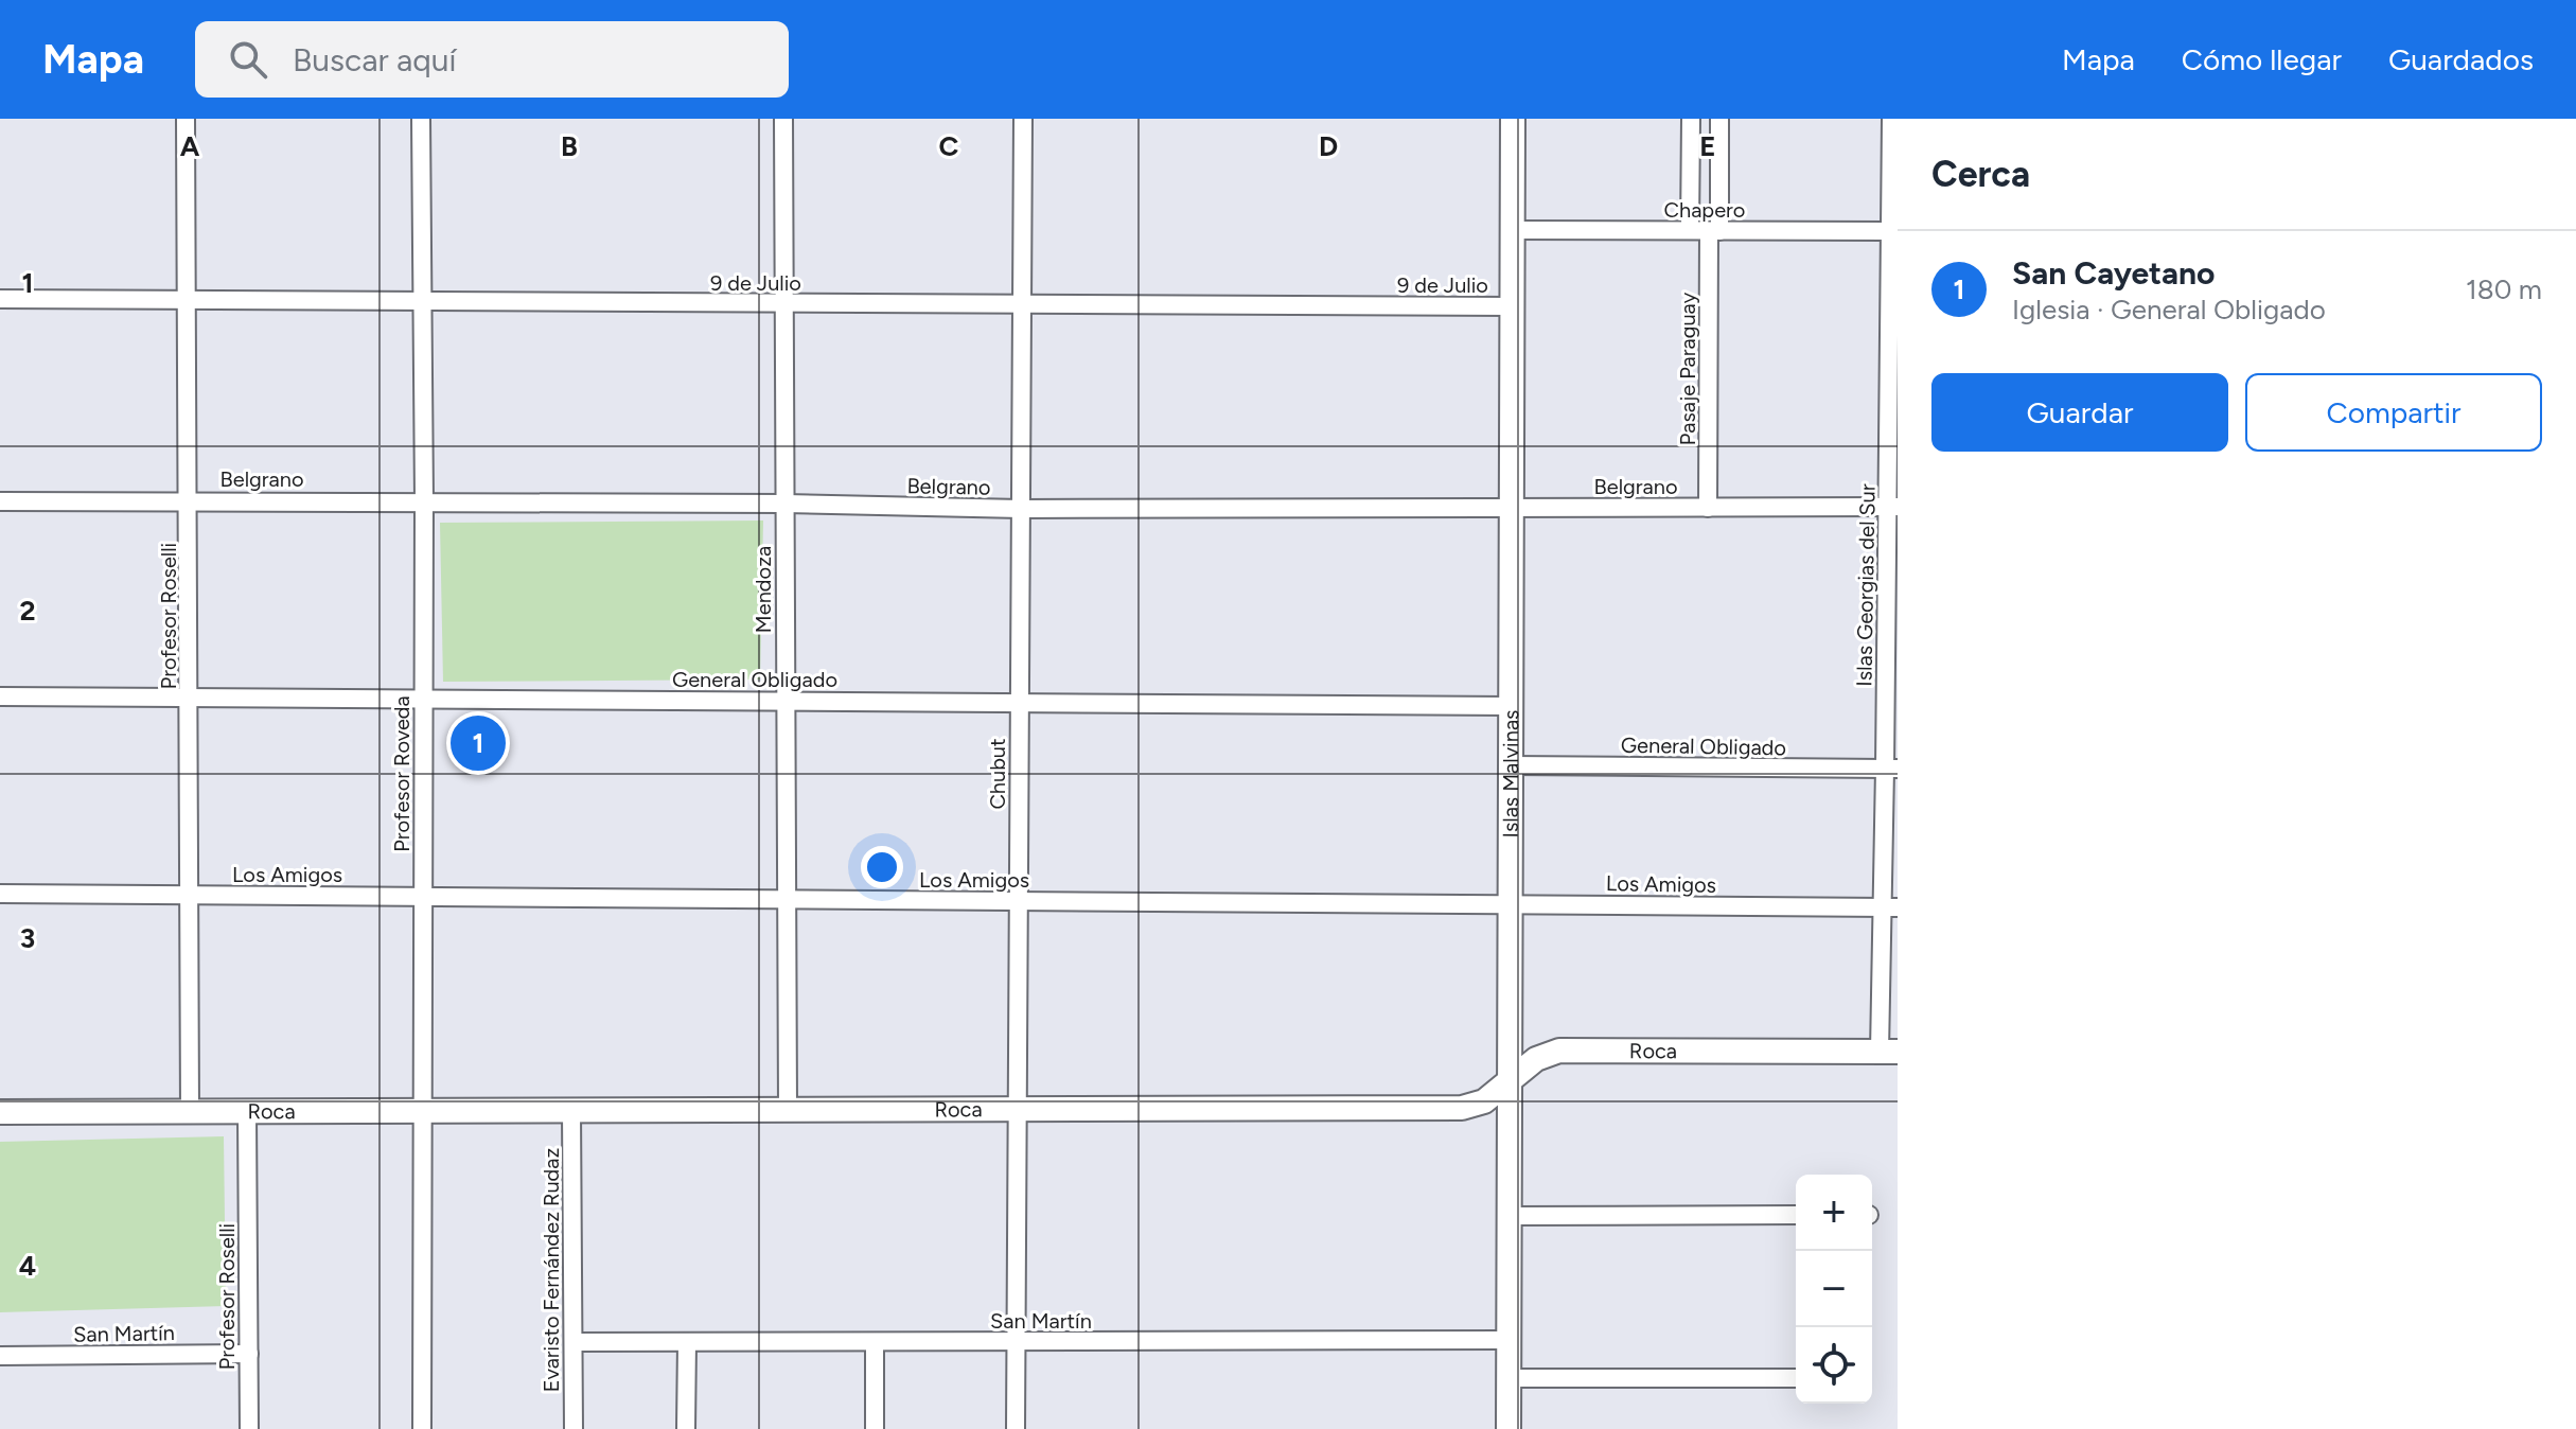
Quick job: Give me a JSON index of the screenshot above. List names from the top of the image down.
{
  "streets": {
    "street": [
      "Chapero",
      "9 de Julio",
      "Pasaje Paraguay",
      "Belgrano",
      "Islas Georgias del Sur",
      "Mendoza",
      "Profesor Roselli",
      "General Obligado",
      "Profesor Roveda",
      "Chubut",
      "Islas Malvinas",
      "Los Amigos",
      "Roca",
      "Evaristo Fernández Rudaz",
      "San Martín"
    ]
  },
  "crossings": [
    ["Chapero", "Pasaje Paraguay"],
    ["Chapero", "Islas Georgias del Sur"],
    ["Chapero", "Islas Malvinas"],
    ["9 de Julio", "Mendoza"],
    ["9 de Julio", "Profesor Roselli"],
    ["9 de Julio", "Profesor Roveda"],
    ["9 de Julio", "Chubut"],
    ["9 de Julio", "Islas Malvinas"],
    ["Pasaje Paraguay", "Belgrano"],
    ["Belgrano", "Islas Georgias del Sur"],
    ["Belgrano", "Mendoza"],
    ["Belgrano", "Profesor Roselli"],
    ["Belgrano", "Profesor Roveda"],
    ["Belgrano", "Chubut"],
    ["Belgrano", "Islas Malvinas"],
    ["Islas Georgias del Sur", "General Obligado"],
    ["Islas Georgias del Sur", "Los Amigos"],
    ["Islas Georgias del Sur", "Roca"],
    ["Mendoza", "General Obligado"],
    ["Mendoza", "Los Amigos"],
    ["Mendoza", "Roca"],
    ["Profesor Roselli", "General Obligado"],
    ["Profesor Roselli", "Los Amigos"],
    ["Profesor Roselli", "Roca"],
    ["Profesor Roselli", "San Martín"],
    ["General Obligado", "Profesor Roveda"],
    ["General Obligado", "Chubut"],
    ["General Obligado", "Islas Malvinas"],
    ["Profesor Roveda", "Los Amigos"],
    ["Profesor Roveda", "Roca"],
    ["Chubut", "Los Amigos"],
    ["Chubut", "Roca"],
    ["Chubut", "San Martín"],
    ["Islas Malvinas", "Los Amigos"],
    ["Islas Malvinas", "Roca"],
    ["Islas Malvinas", "San Martín"],
    ["Roca", "Evaristo Fernández Rudaz"],
    ["Evaristo Fernández Rudaz", "San Martín"]
  ],
  "page": {
    "header": "Mapa",
    "search": "Buscar aquí",
    "nav": ["Mapa", "Cómo llegar", "Guardados"],
    "heading": "Cerca",
    "list": [
      {
        "mark": "1",
        "name": "San Cayetano",
        "note": "Iglesia · General Obligado",
        "value": "180 m"
      }
    ],
    "buttons": ["Guardar", "Compartir"],
    "pins": "1",
    "map_buttons": ["+", "−"]
  },
  "grid": {
    "columns": [
      "A",
      "B",
      "C",
      "D",
      "E"
    ],
    "rows": [
      "1",
      "2",
      "3",
      "4"
    ]
  }
}
